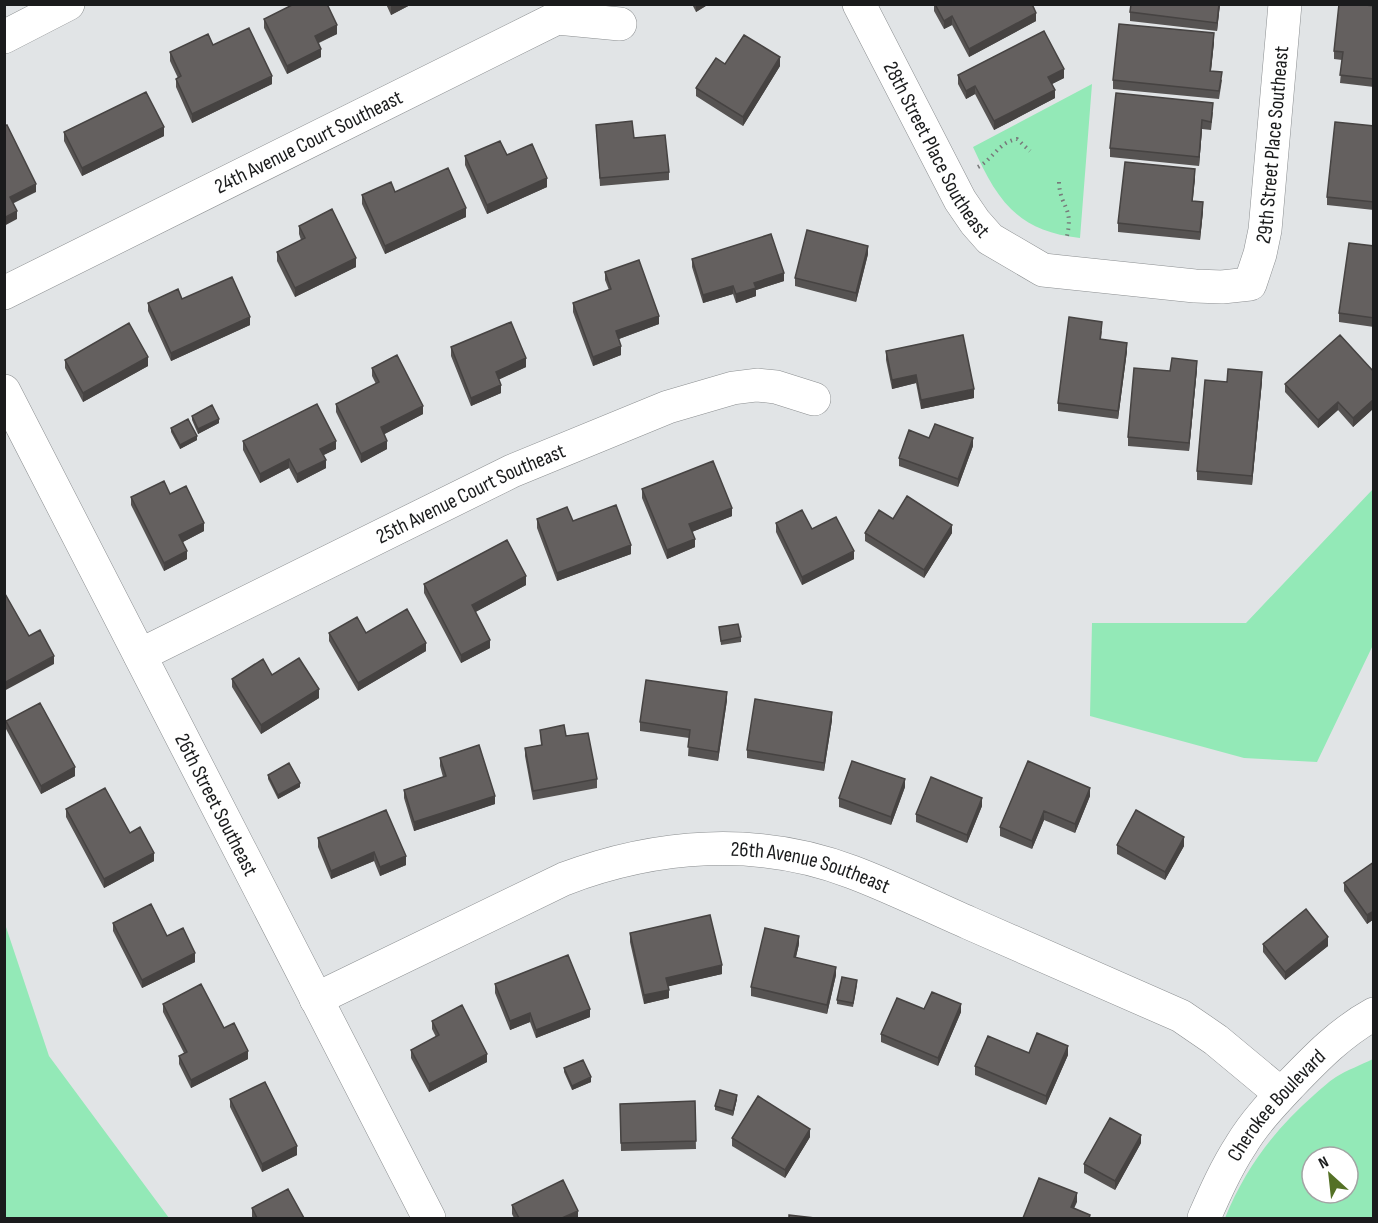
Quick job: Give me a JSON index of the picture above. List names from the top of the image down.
{
  "streets": {
    "street": [
      "24th Avenue Court Southeast",
      "29th Street Place Southeast",
      "28th Street Place Southeast",
      "25th Avenue Court Southeast",
      "26th Street Southeast",
      "26th Avenue Southeast",
      "Cherokee Boulevard"
    ]
  },
  "crossings": [
    ["29th Street Place Southeast", "28th Street Place Southeast"],
    ["25th Avenue Court Southeast", "26th Street Southeast"],
    ["26th Street Southeast", "26th Avenue Southeast"],
    ["26th Avenue Southeast", "Cherokee Boulevard"]
  ],
  "north": "top left"
}
